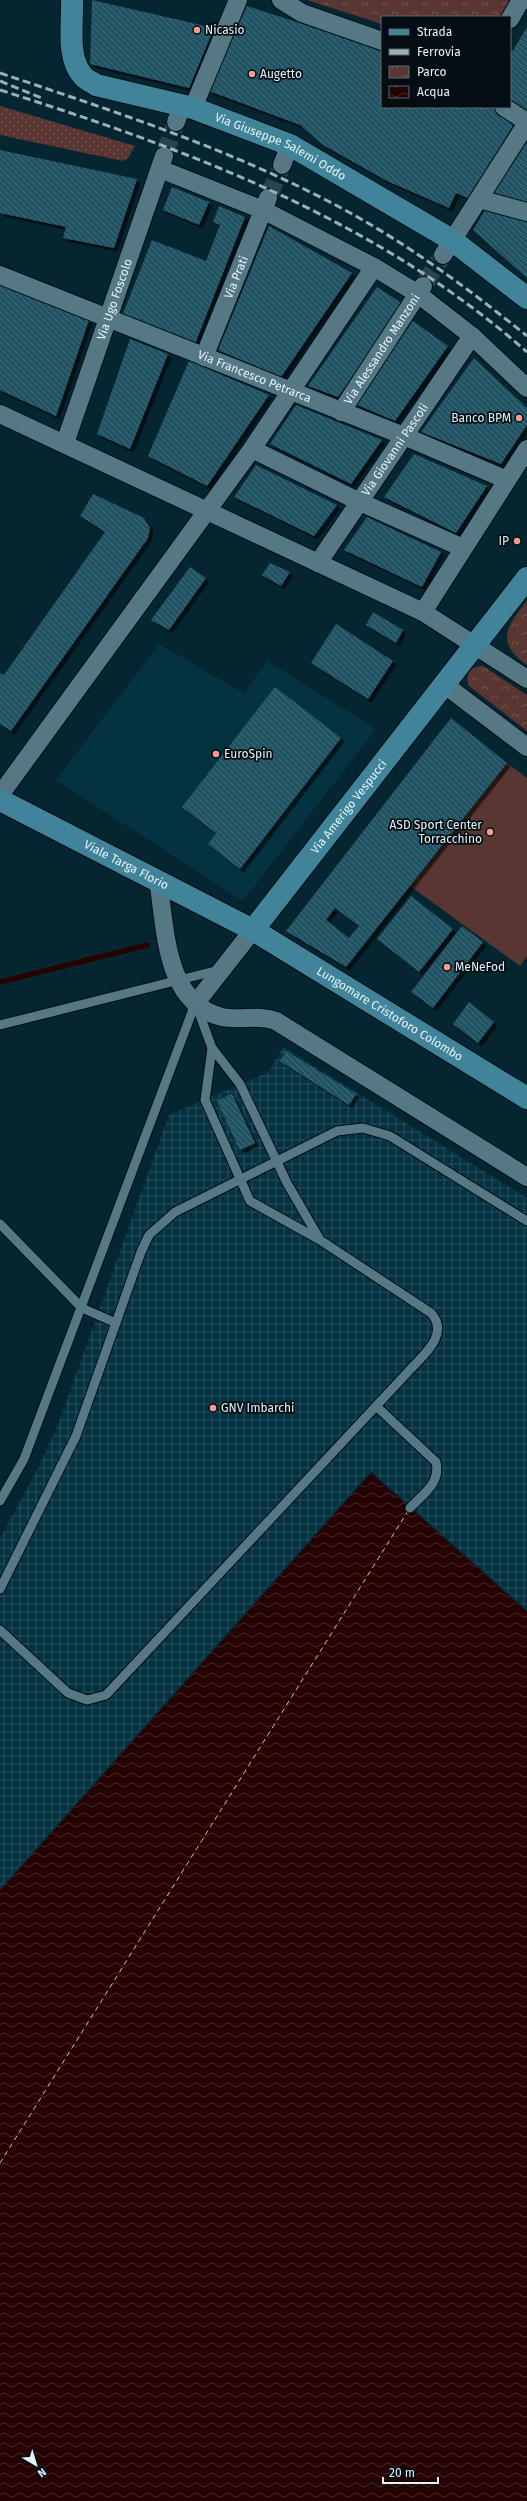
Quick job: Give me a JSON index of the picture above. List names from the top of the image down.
{
  "streets": {
    "street": [
      "Via Giuseppe Salemi Oddo",
      "Via Prati",
      "Via Ugo Foscolo",
      "Via Alessandro Manzoni",
      "Via Francesco Petrarca",
      "Via Giovanni Pascoli",
      "Via Amerigo Vespucci",
      "Viale Targa Florio",
      "Lungomare Cristoforo Colombo"
    ]
  },
  "crossings": [
    ["Via Prati", "Via Ugo Foscolo"],
    ["Via Prati", "Via Francesco Petrarca"],
    ["Via Ugo Foscolo", "Via Francesco Petrarca"],
    ["Via Alessandro Manzoni", "Via Francesco Petrarca"],
    ["Via Francesco Petrarca", "Via Giovanni Pascoli"],
    ["Via Amerigo Vespucci", "Viale Targa Florio"],
    ["Via Amerigo Vespucci", "Lungomare Cristoforo Colombo"],
    ["Viale Targa Florio", "Lungomare Cristoforo Colombo"]
  ],
  "places": [
    "Nicasio",
    "Augetto",
    "Banco BPM",
    "IP",
    "EuroSpin",
    "ASD Sport Center Torracchino",
    "MeNeFod",
    "GNV Imbarchi"
  ],
  "legend": [
    "Strada",
    "Ferrovia",
    "Parco",
    "Acqua"
  ],
  "scale_bar": "20 m",
  "north": "bottom right"
}
